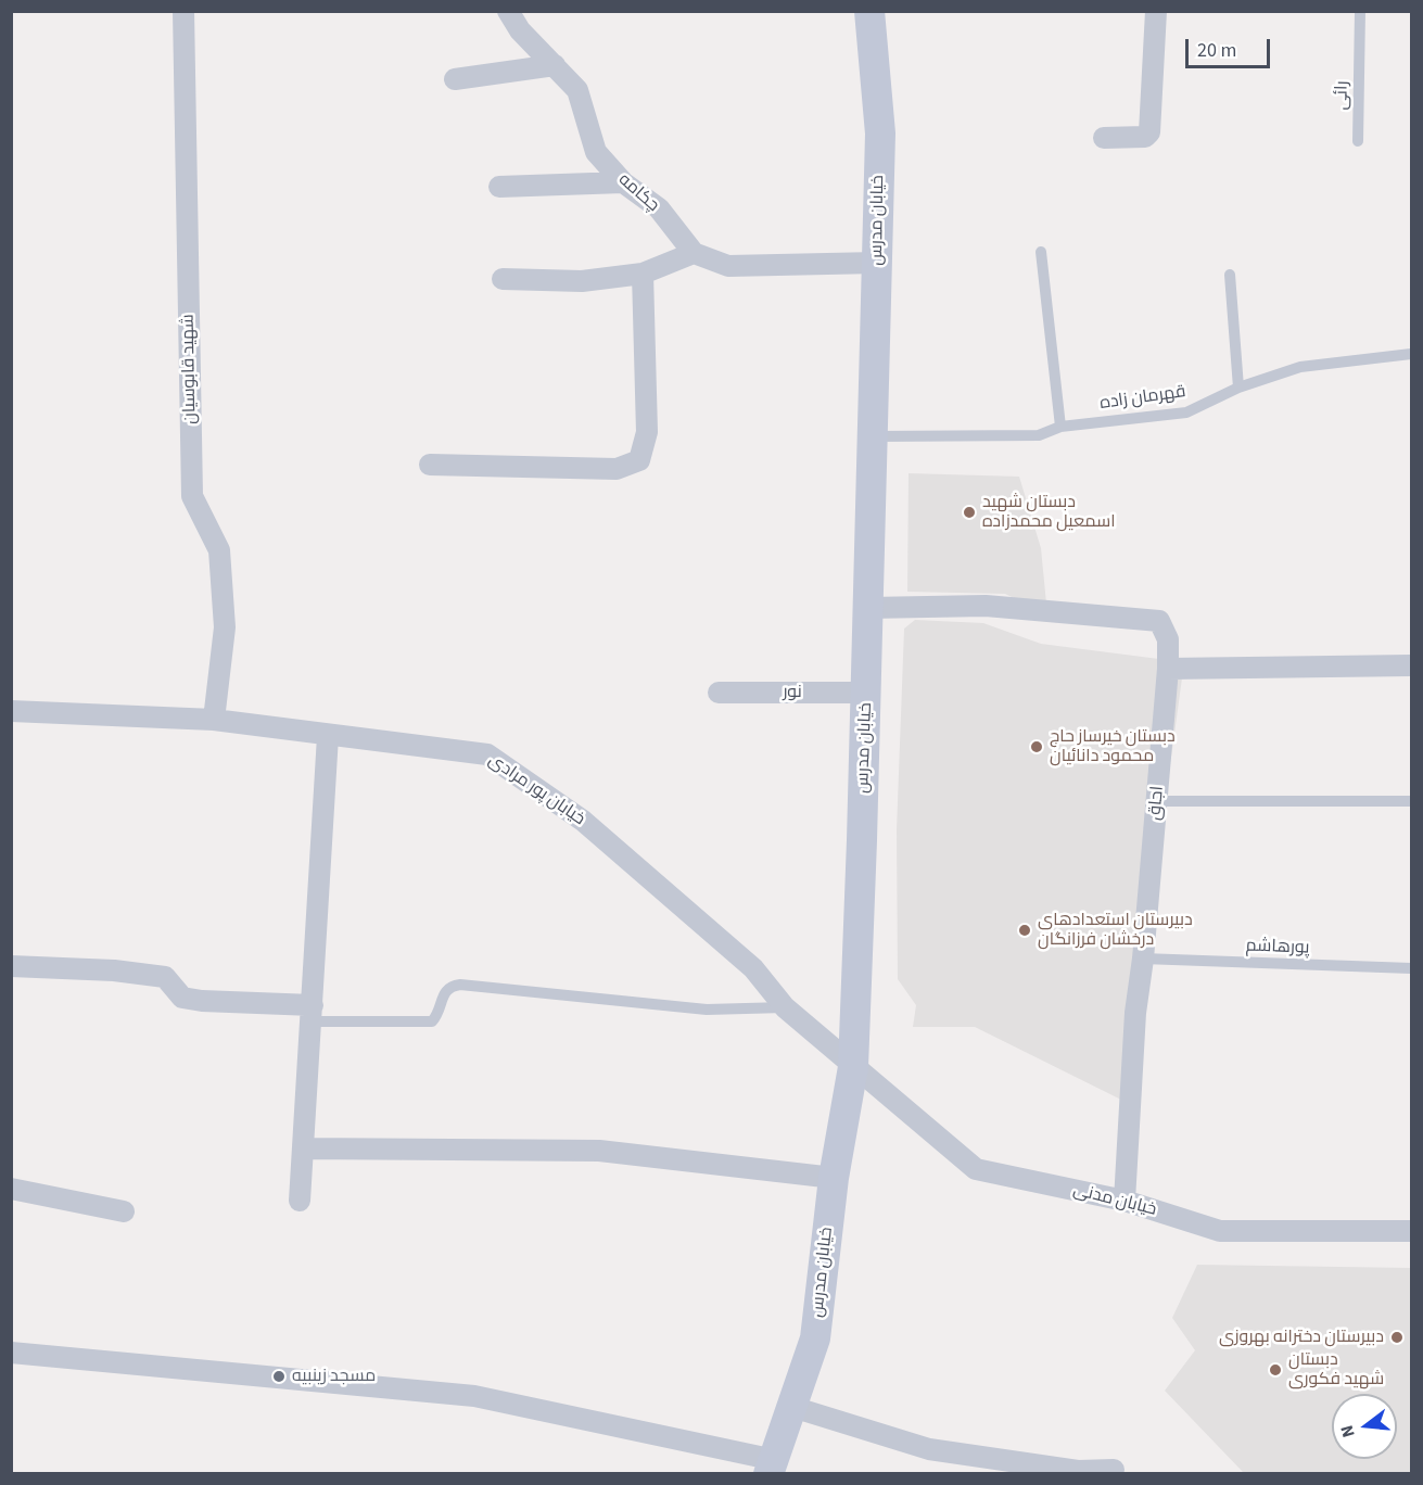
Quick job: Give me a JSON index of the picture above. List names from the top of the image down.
{
  "streets": {
    "main road": ["خیابان مدرس"],
    "street": [
      "چکامه",
      "شهید قابوسیان",
      "نور",
      "خیابان پور مرادی",
      "اجاق",
      "خیابان مدنی"
    ],
    "lane": ["رائی", "قهرمان زاده", "پورهاشم"]
  },
  "crossings": [
    ["خیابان مدرس", "قهرمان زاده"],
    ["خیابان مدرس", "نور"],
    ["خیابان مدرس", "خیابان پور مرادی"],
    ["خیابان مدرس", "اجاق"],
    ["خیابان مدرس", "خیابان مدنی"],
    ["شهید قابوسیان", "خیابان پور مرادی"],
    ["خیابان پور مرادی", "خیابان مدنی"],
    ["اجاق", "پورهاشم"],
    ["اجاق", "خیابان مدنی"]
  ],
  "places": [
    "دبستان شهید اسمعیل محمدزاده",
    "دبستان خیرساز حاج محمود دانائیان",
    "دبیرستان استعدادهای درخشان فرزانگان",
    "دبیرستان دخترانه بهروزی",
    "دبستان شهید فکوری",
    "مسجد زینبیه"
  ],
  "scale_bar": "20 m",
  "north": "left"
}
